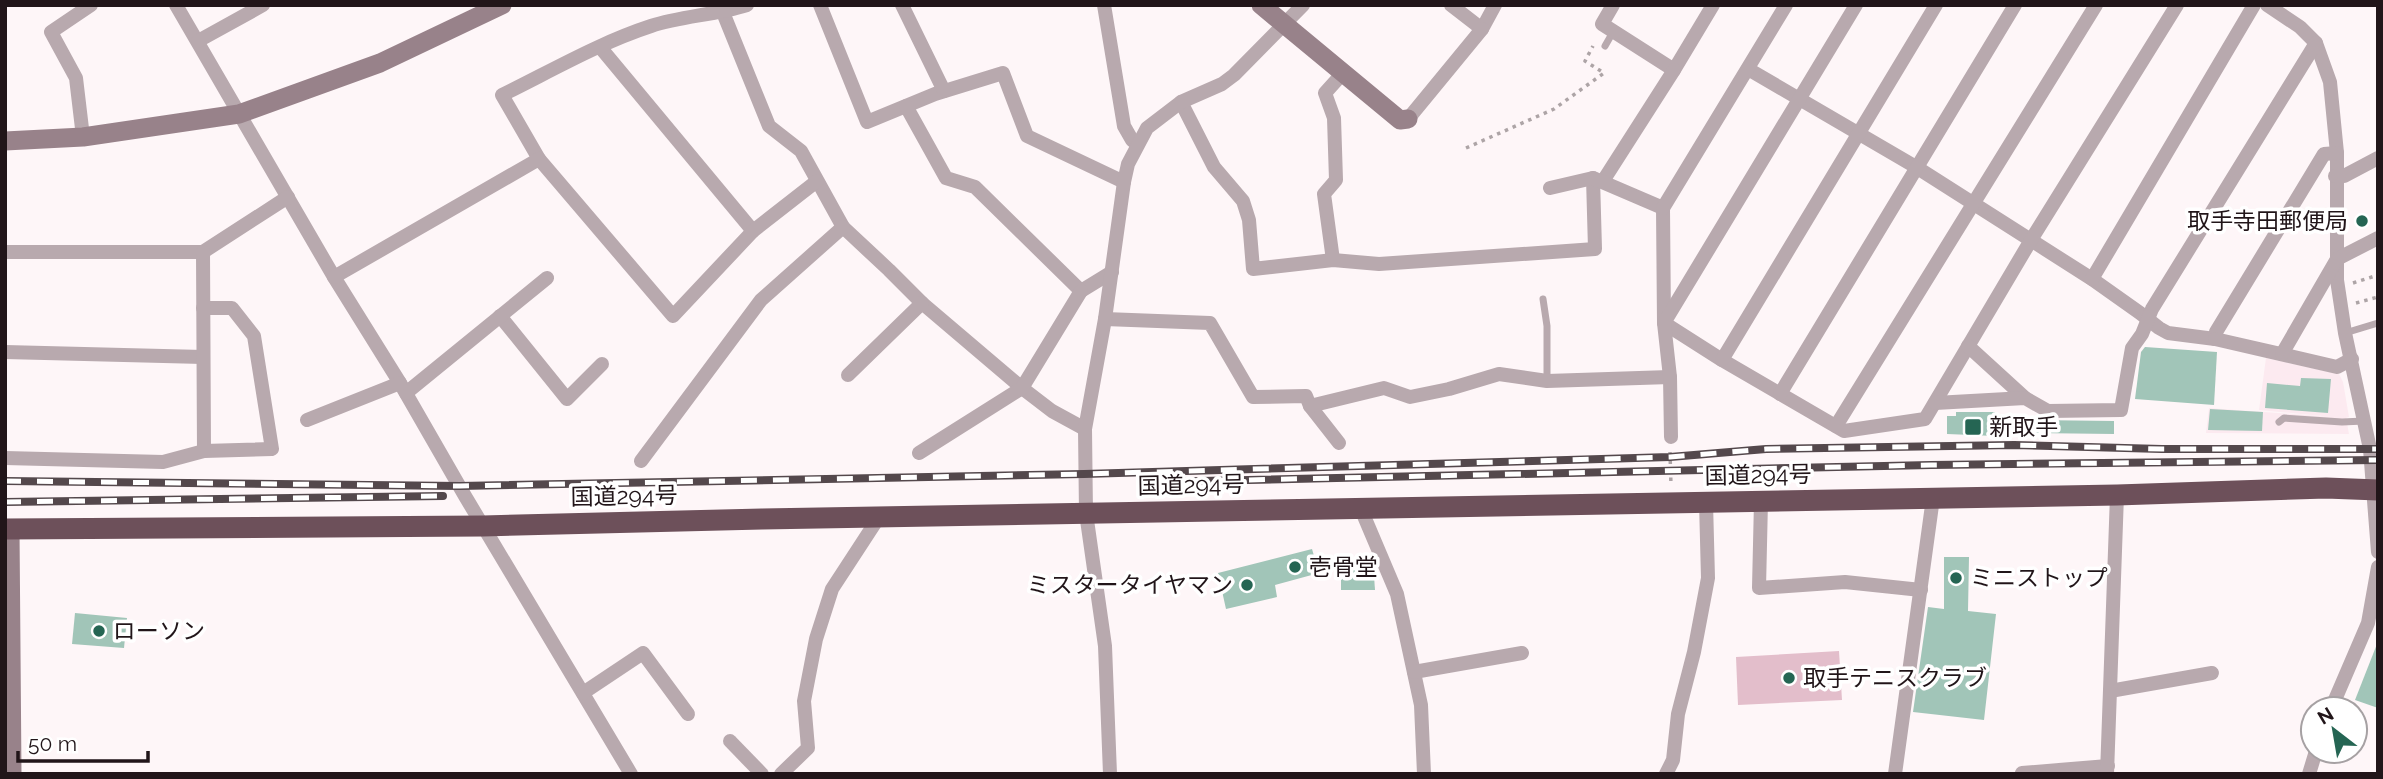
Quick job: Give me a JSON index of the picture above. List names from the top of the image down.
{
  "streets": {
    "highway": ["国道294号"]
  },
  "places": {
    "other": [
      "取手寺田郵便局",
      "壱骨堂",
      "ミニストップ",
      "ミスタータイヤマン",
      "ローソン",
      "取手テニスクラブ"
    ],
    "transit": ["新取手"]
  },
  "scale_bar": "50 m",
  "north": "top left"
}
